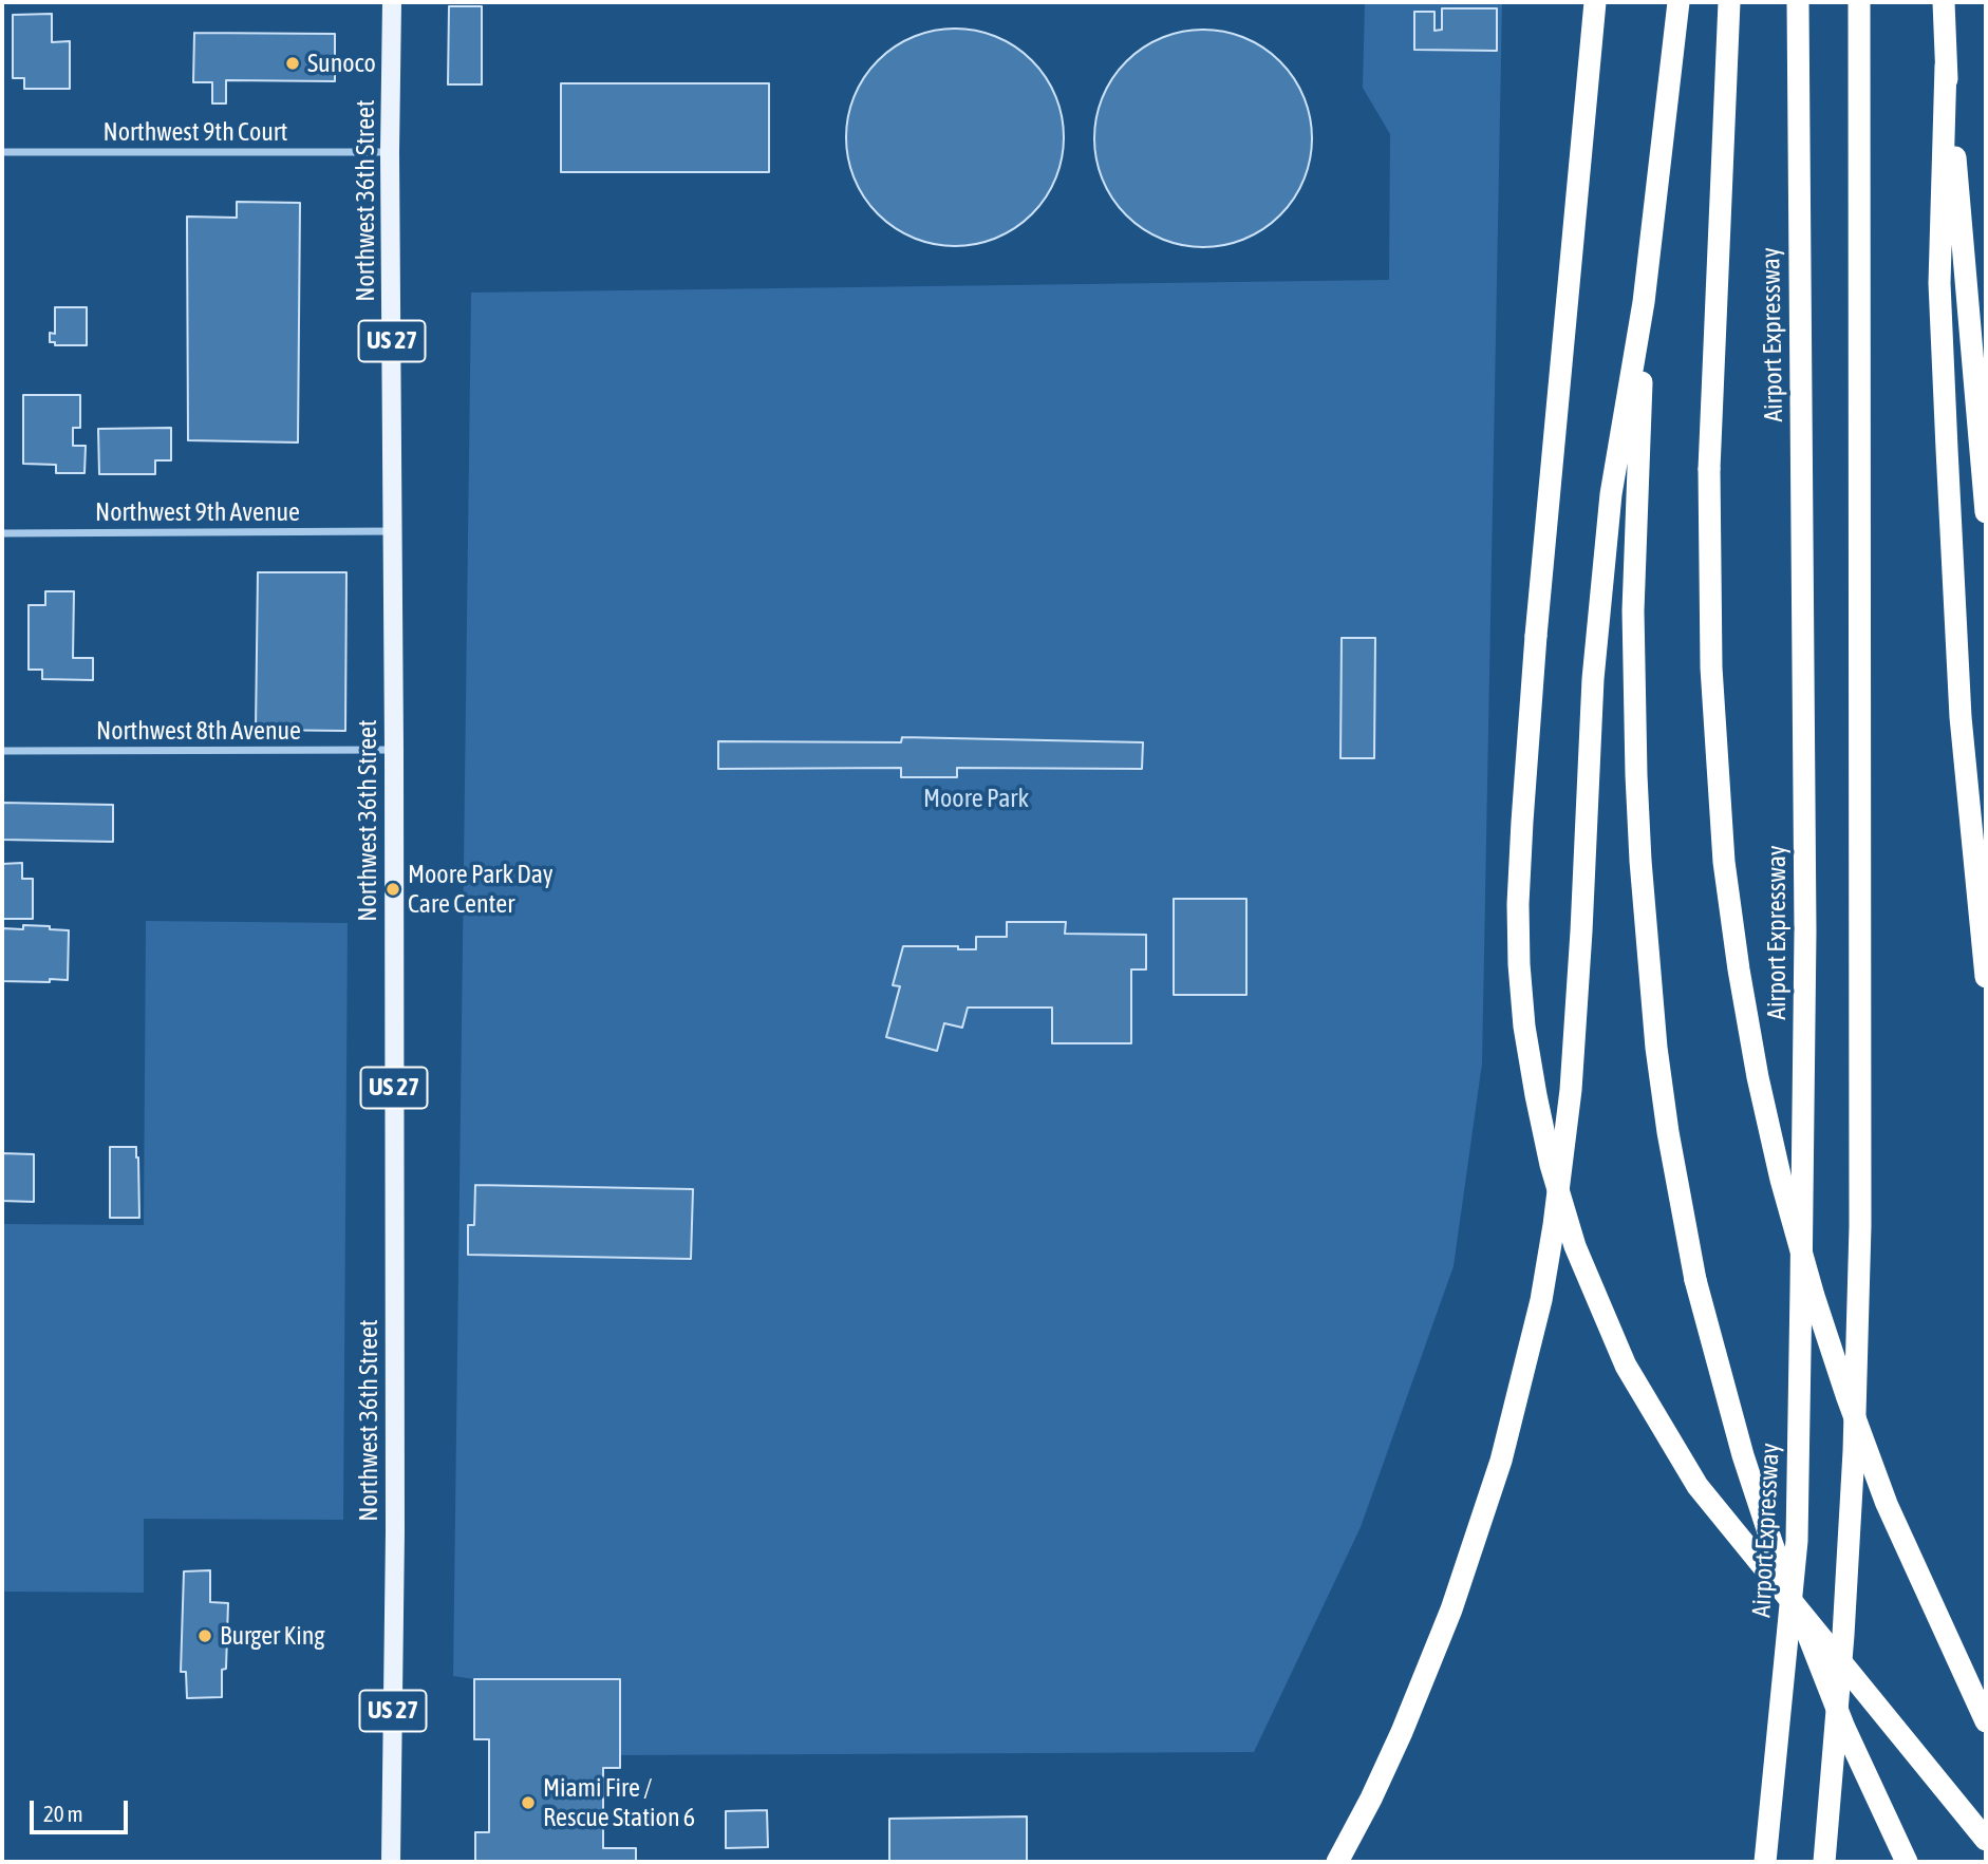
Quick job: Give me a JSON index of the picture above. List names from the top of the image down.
{
  "streets": {
    "highway": ["Airport Expressway"],
    "main road": ["Northwest 36th Street", "US 27"],
    "street": ["Northwest 9th Court", "Northwest 9th Avenue", "Northwest 8th Avenue"]
  },
  "crossings": [
    ["Northwest 9th Court", "Northwest 36th Street"],
    ["Northwest 36th Street", "Northwest 9th Avenue"],
    ["Northwest 36th Street", "Northwest 8th Avenue"]
  ],
  "parks": ["Moore Park"],
  "places": [
    "Sunoco",
    "Moore Park Day Care Center",
    "Burger King",
    "Miami Fire / Rescue Station 6"
  ],
  "scale_bar": "20 m"
}
